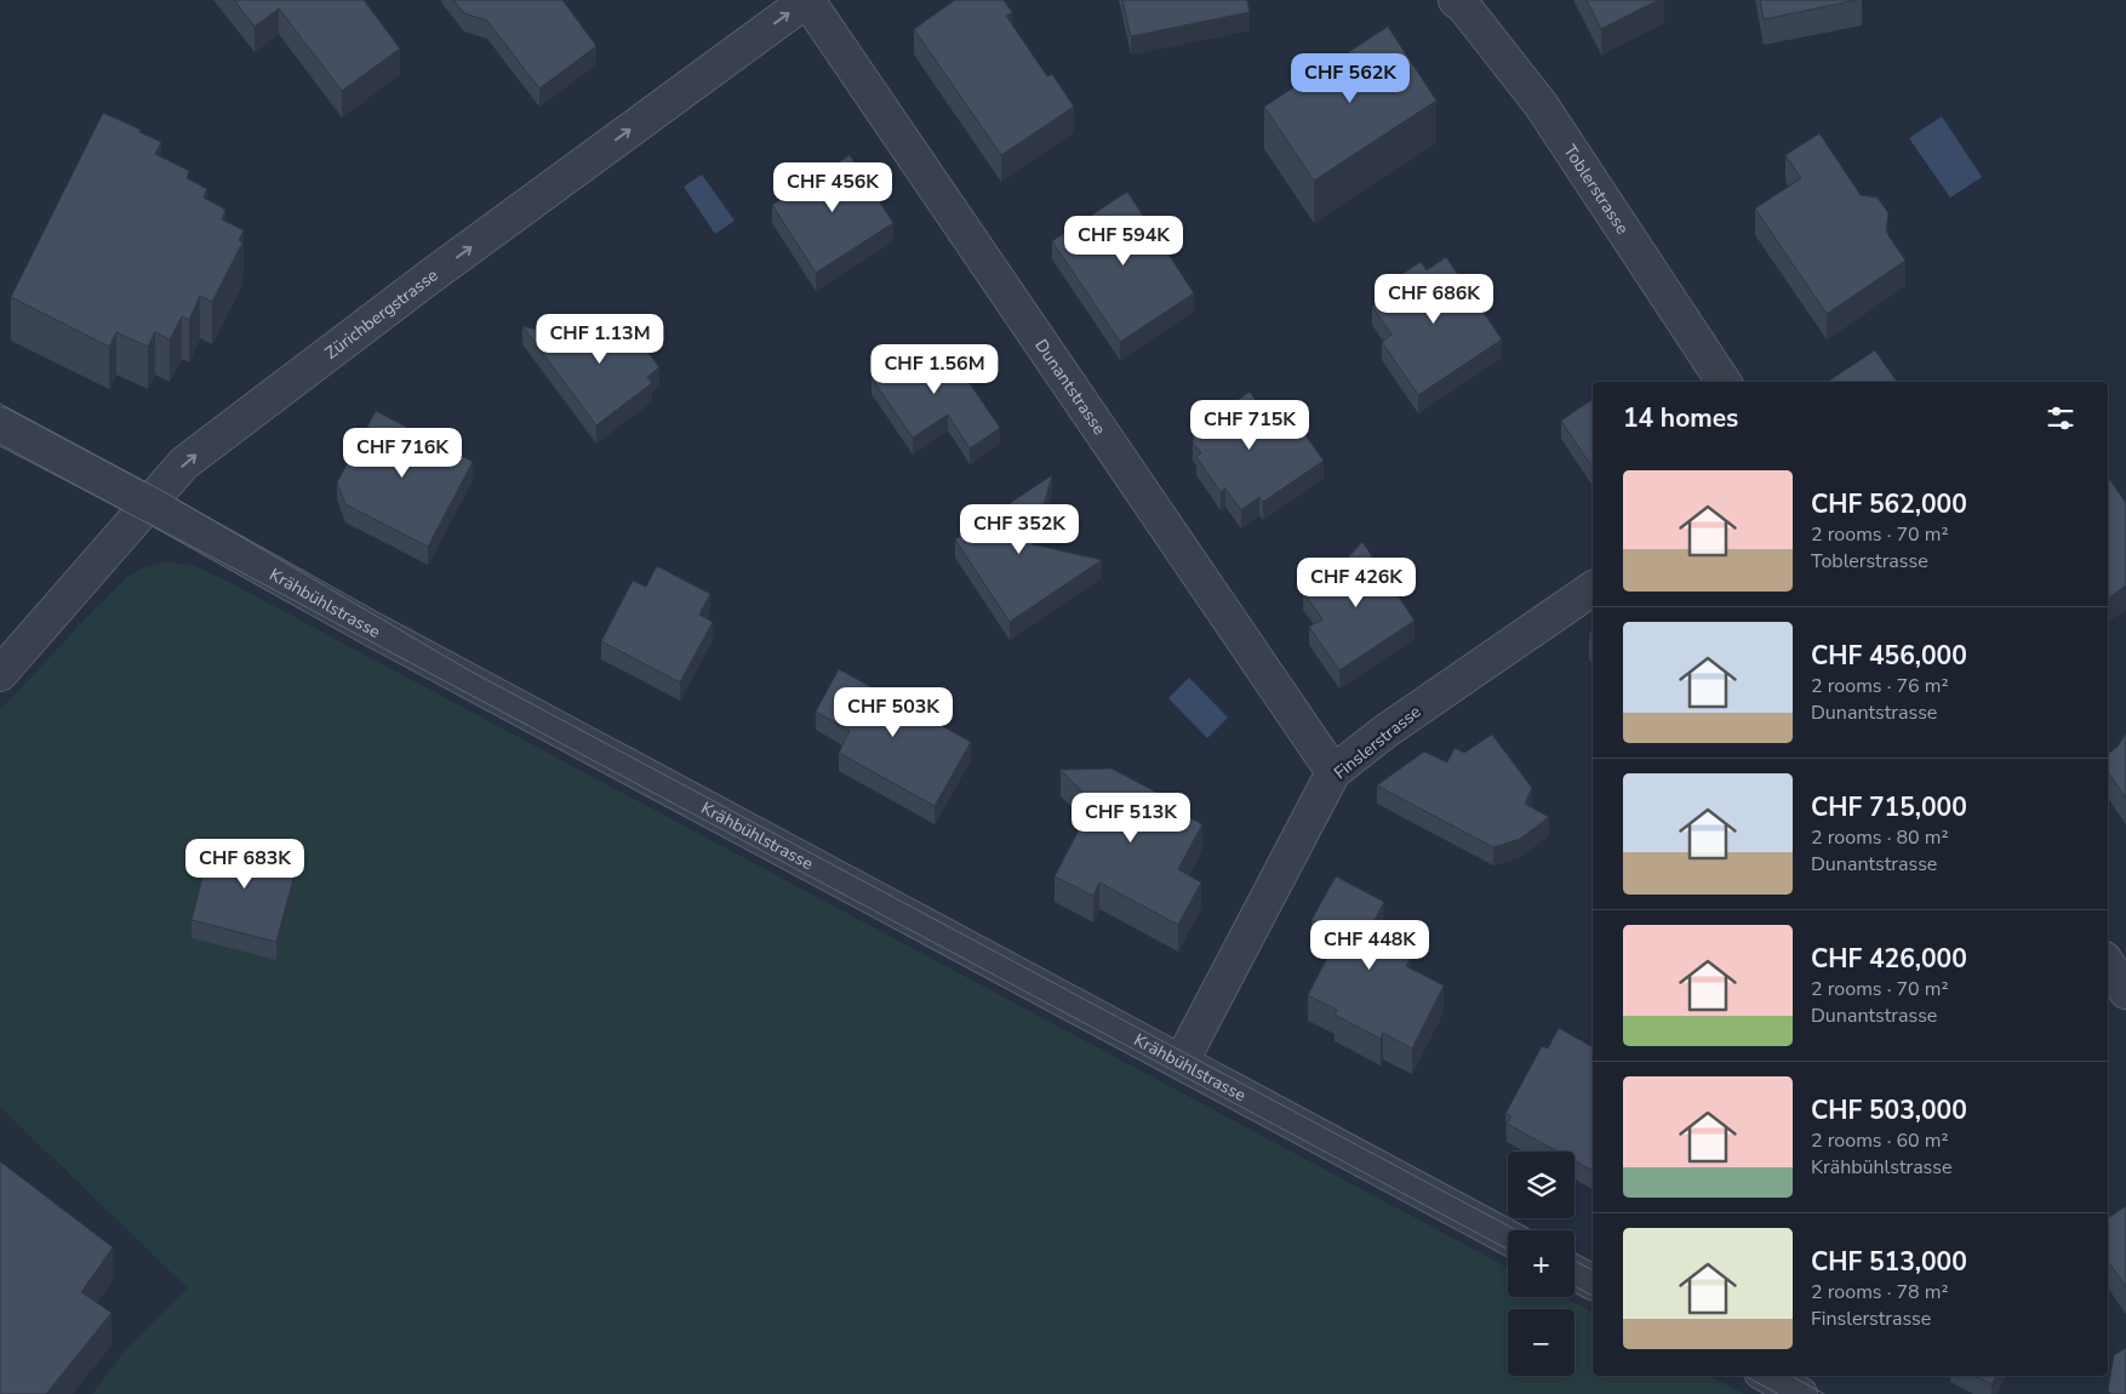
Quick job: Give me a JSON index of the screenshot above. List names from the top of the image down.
{
  "streets": {
    "street": [
      "Toblerstrasse",
      "Zürichbergstrasse",
      "Dunantstrasse",
      "Krähbühlstrasse",
      "Finslerstrasse"
    ]
  },
  "crossings": [
    ["Zürichbergstrasse", "Dunantstrasse"],
    ["Zürichbergstrasse", "Krähbühlstrasse"],
    ["Dunantstrasse", "Finslerstrasse"],
    ["Krähbühlstrasse", "Finslerstrasse"]
  ],
  "one_way": ["Zürichbergstrasse"],
  "page": {
    "price": [
      "CHF 562K",
      "CHF 456K",
      "CHF 594K",
      "CHF 686K",
      "CHF 1.13M",
      "CHF 1.56M",
      "CHF 715K",
      "CHF 716K",
      "CHF 352K",
      "CHF 426K",
      "CHF 503K",
      "CHF 513K",
      "CHF 683K",
      "CHF 448K"
    ],
    "heading": "14 homes",
    "list": [
      {
        "name": "CHF 562,000",
        "note": "2 rooms · 70 m² · Toblerstrasse"
      },
      {
        "name": "CHF 456,000",
        "note": "2 rooms · 76 m² · Dunantstrasse"
      },
      {
        "name": "CHF 715,000",
        "note": "2 rooms · 80 m² · Dunantstrasse"
      },
      {
        "name": "CHF 426,000",
        "note": "2 rooms · 70 m² · Dunantstrasse"
      },
      {
        "name": "CHF 503,000",
        "note": "2 rooms · 60 m² · Krähbühlstrasse"
      },
      {
        "name": "CHF 513,000",
        "note": "2 rooms · 78 m² · Finslerstrasse"
      }
    ],
    "map_buttons": ["+", "−"]
  }
}
